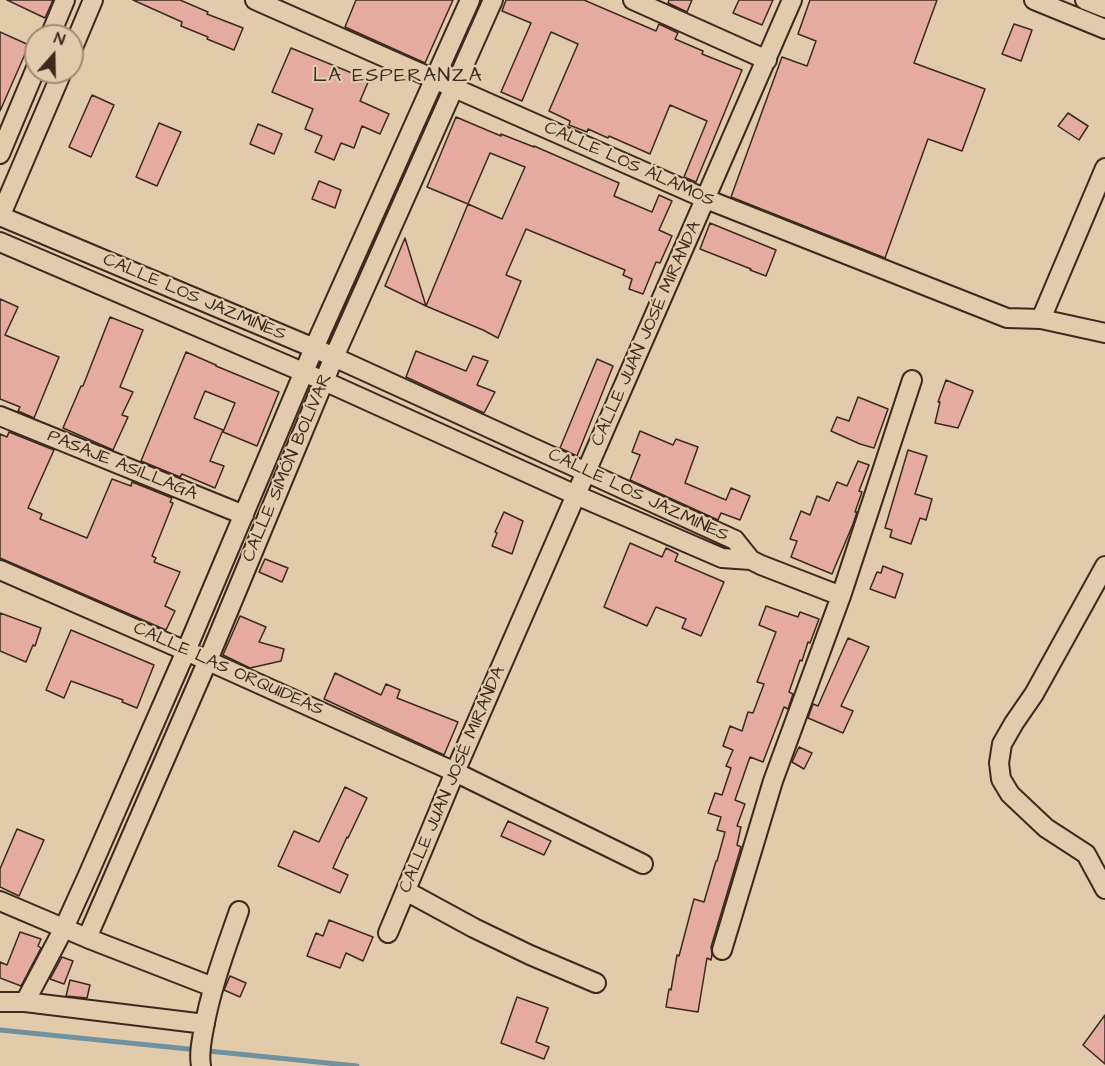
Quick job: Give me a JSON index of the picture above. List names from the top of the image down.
{
  "streets": {
    "street": [
      "CALLE LOS ÁLAMOS",
      "CALLE LOS JAZMINES",
      "CALLE JUAN JOSÉ MIRANDA",
      "PASAJE ASILLAGA",
      "CALLE SIMÓN BOLÍVAR",
      "CALLE LAS ORQUIDEAS"
    ]
  },
  "crossings": [
    ["CALLE LOS ÁLAMOS", "CALLE JUAN JOSÉ MIRANDA"],
    ["CALLE LOS ÁLAMOS", "CALLE SIMÓN BOLÍVAR"],
    ["CALLE LOS JAZMINES", "CALLE JUAN JOSÉ MIRANDA"],
    ["CALLE LOS JAZMINES", "CALLE SIMÓN BOLÍVAR"],
    ["CALLE JUAN JOSÉ MIRANDA", "CALLE LAS ORQUIDEAS"],
    ["PASAJE ASILLAGA", "CALLE SIMÓN BOLÍVAR"],
    ["CALLE SIMÓN BOLÍVAR", "CALLE LAS ORQUIDEAS"]
  ],
  "districts": ["LA ESPERANZA"],
  "north": "top"
}
